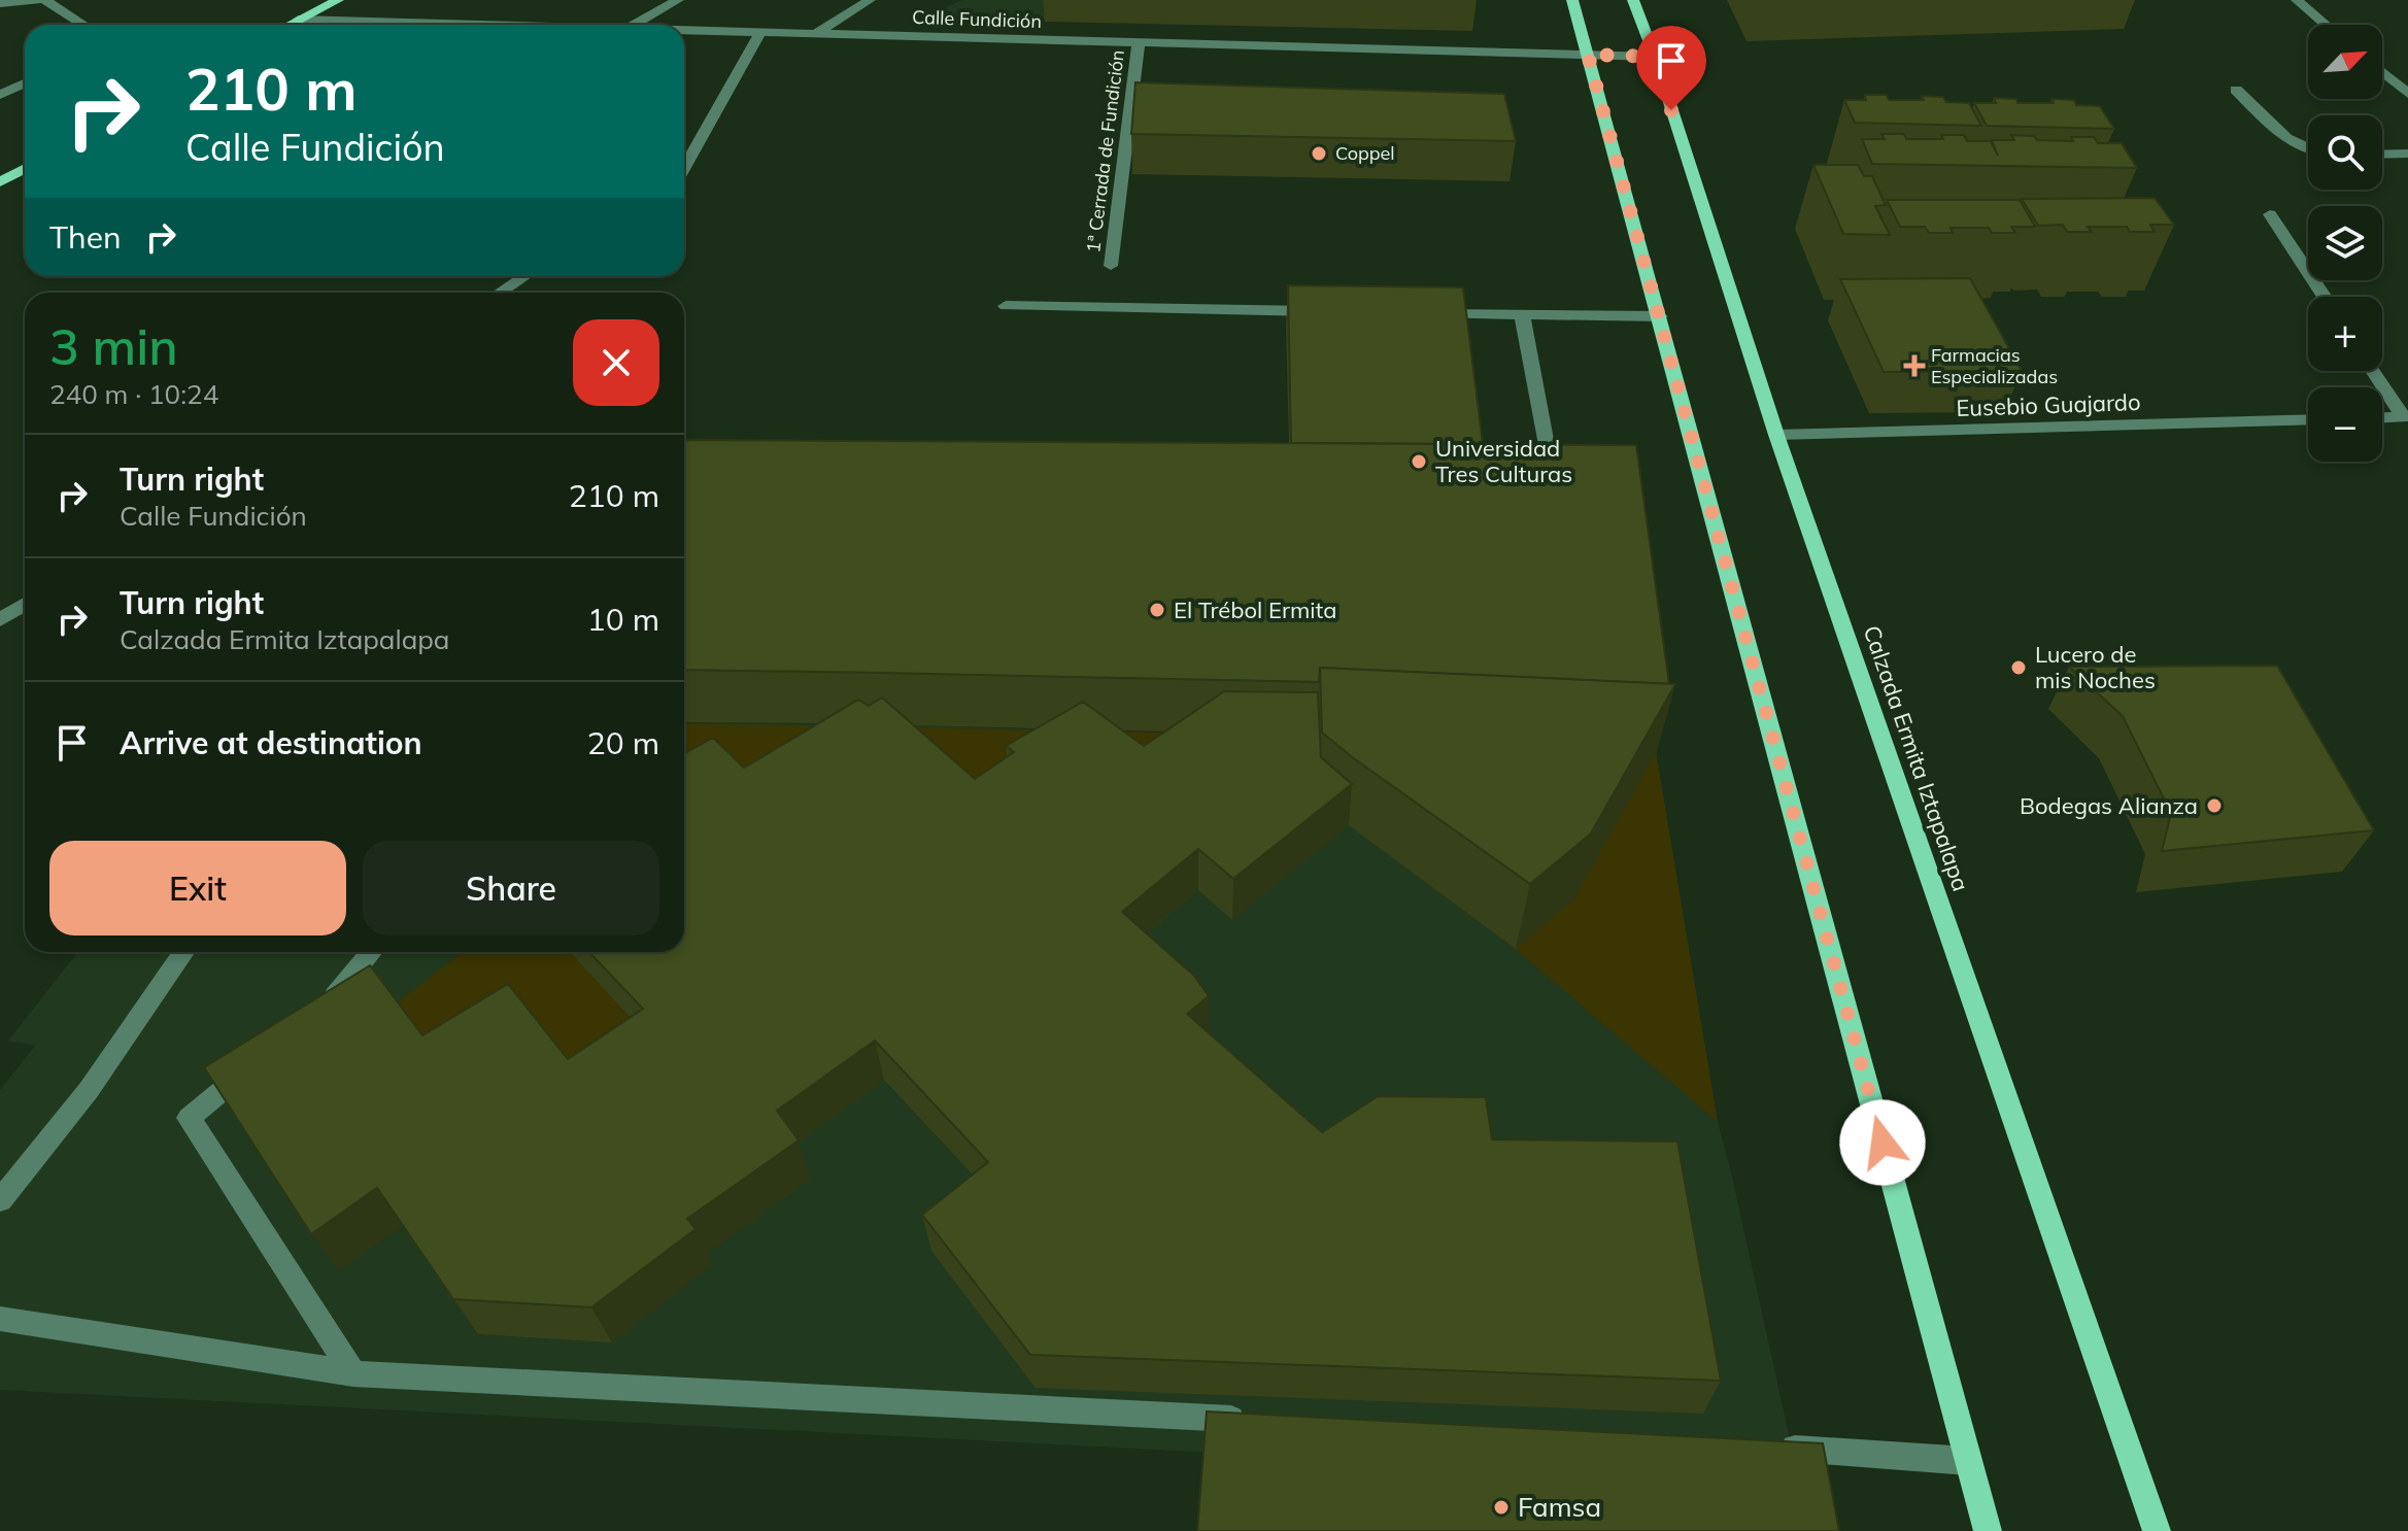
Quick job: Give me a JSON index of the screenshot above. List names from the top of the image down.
{
  "streets": {
    "main road": ["Calzada Ermita Iztapalapa"],
    "street": ["Calle Fundición", "1ª Cerrada de Fundición", "Eusebio Guajardo"]
  },
  "crossings": [
    ["Calle Fundición", "1ª Cerrada de Fundición"],
    ["Calle Fundición", "Calzada Ermita Iztapalapa"],
    ["Eusebio Guajardo", "Calzada Ermita Iztapalapa"]
  ],
  "places": {
    "other": [
      "Coppel",
      "Universidad Tres Culturas",
      "El Trébol Ermita",
      "Lucero de mis Noches",
      "Bodegas Alianza",
      "Famsa"
    ],
    "health": ["Farmacias Especializadas"]
  },
  "north": "top right",
  "page": {
    "map_buttons": ["+", "−"],
    "turn": ["210 m", "Calle Fundición"],
    "then": "Then",
    "heading": ["3 min", "240 m · 10:24"],
    "list": [
      {
        "name": "Turn right",
        "note": "Calle Fundición",
        "value": "210 m"
      },
      {
        "name": "Turn right",
        "note": "Calzada Ermita Iztapalapa",
        "value": "10 m"
      },
      {
        "name": "Arrive at destination",
        "value": "20 m"
      }
    ],
    "buttons": ["Exit", "Share"]
  }
}
